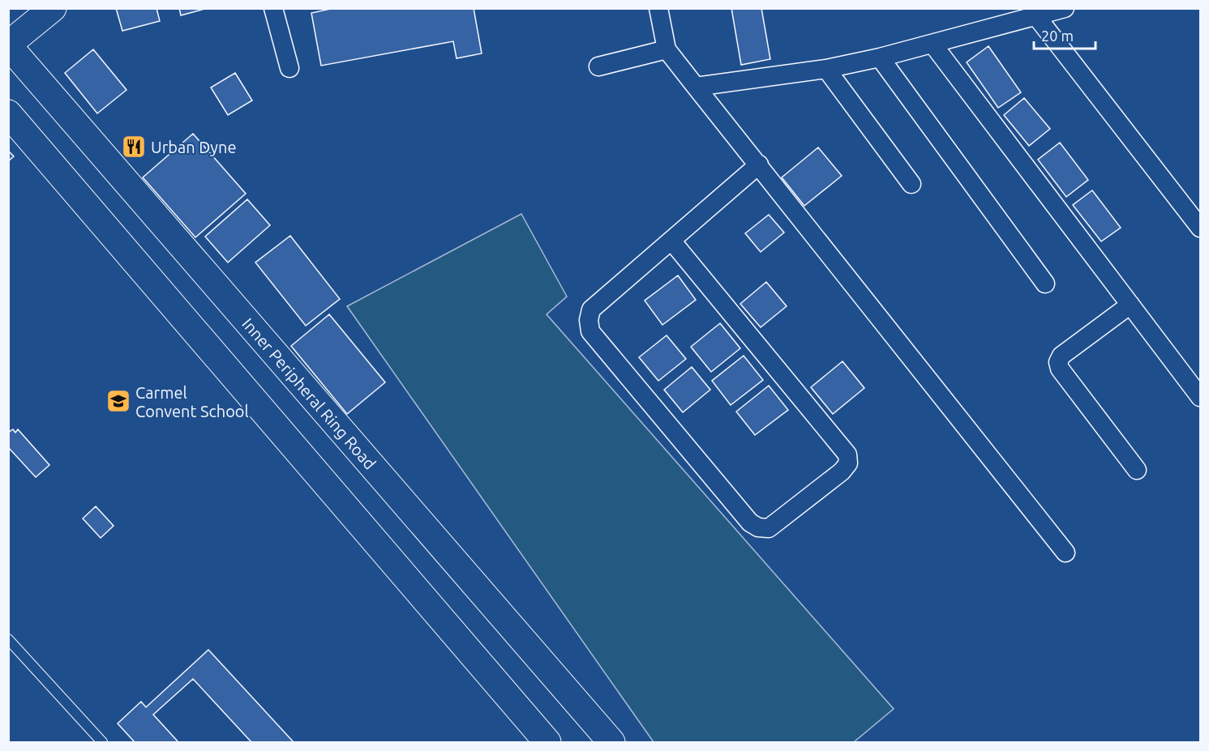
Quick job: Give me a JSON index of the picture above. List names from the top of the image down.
{
  "streets": {
    "main road": ["Inner Peripheral Ring Road"]
  },
  "places": {
    "restaurant": ["Urban Dyne"],
    "school or university": ["Carmel Convent School"]
  },
  "scale_bar": "20 m"
}
